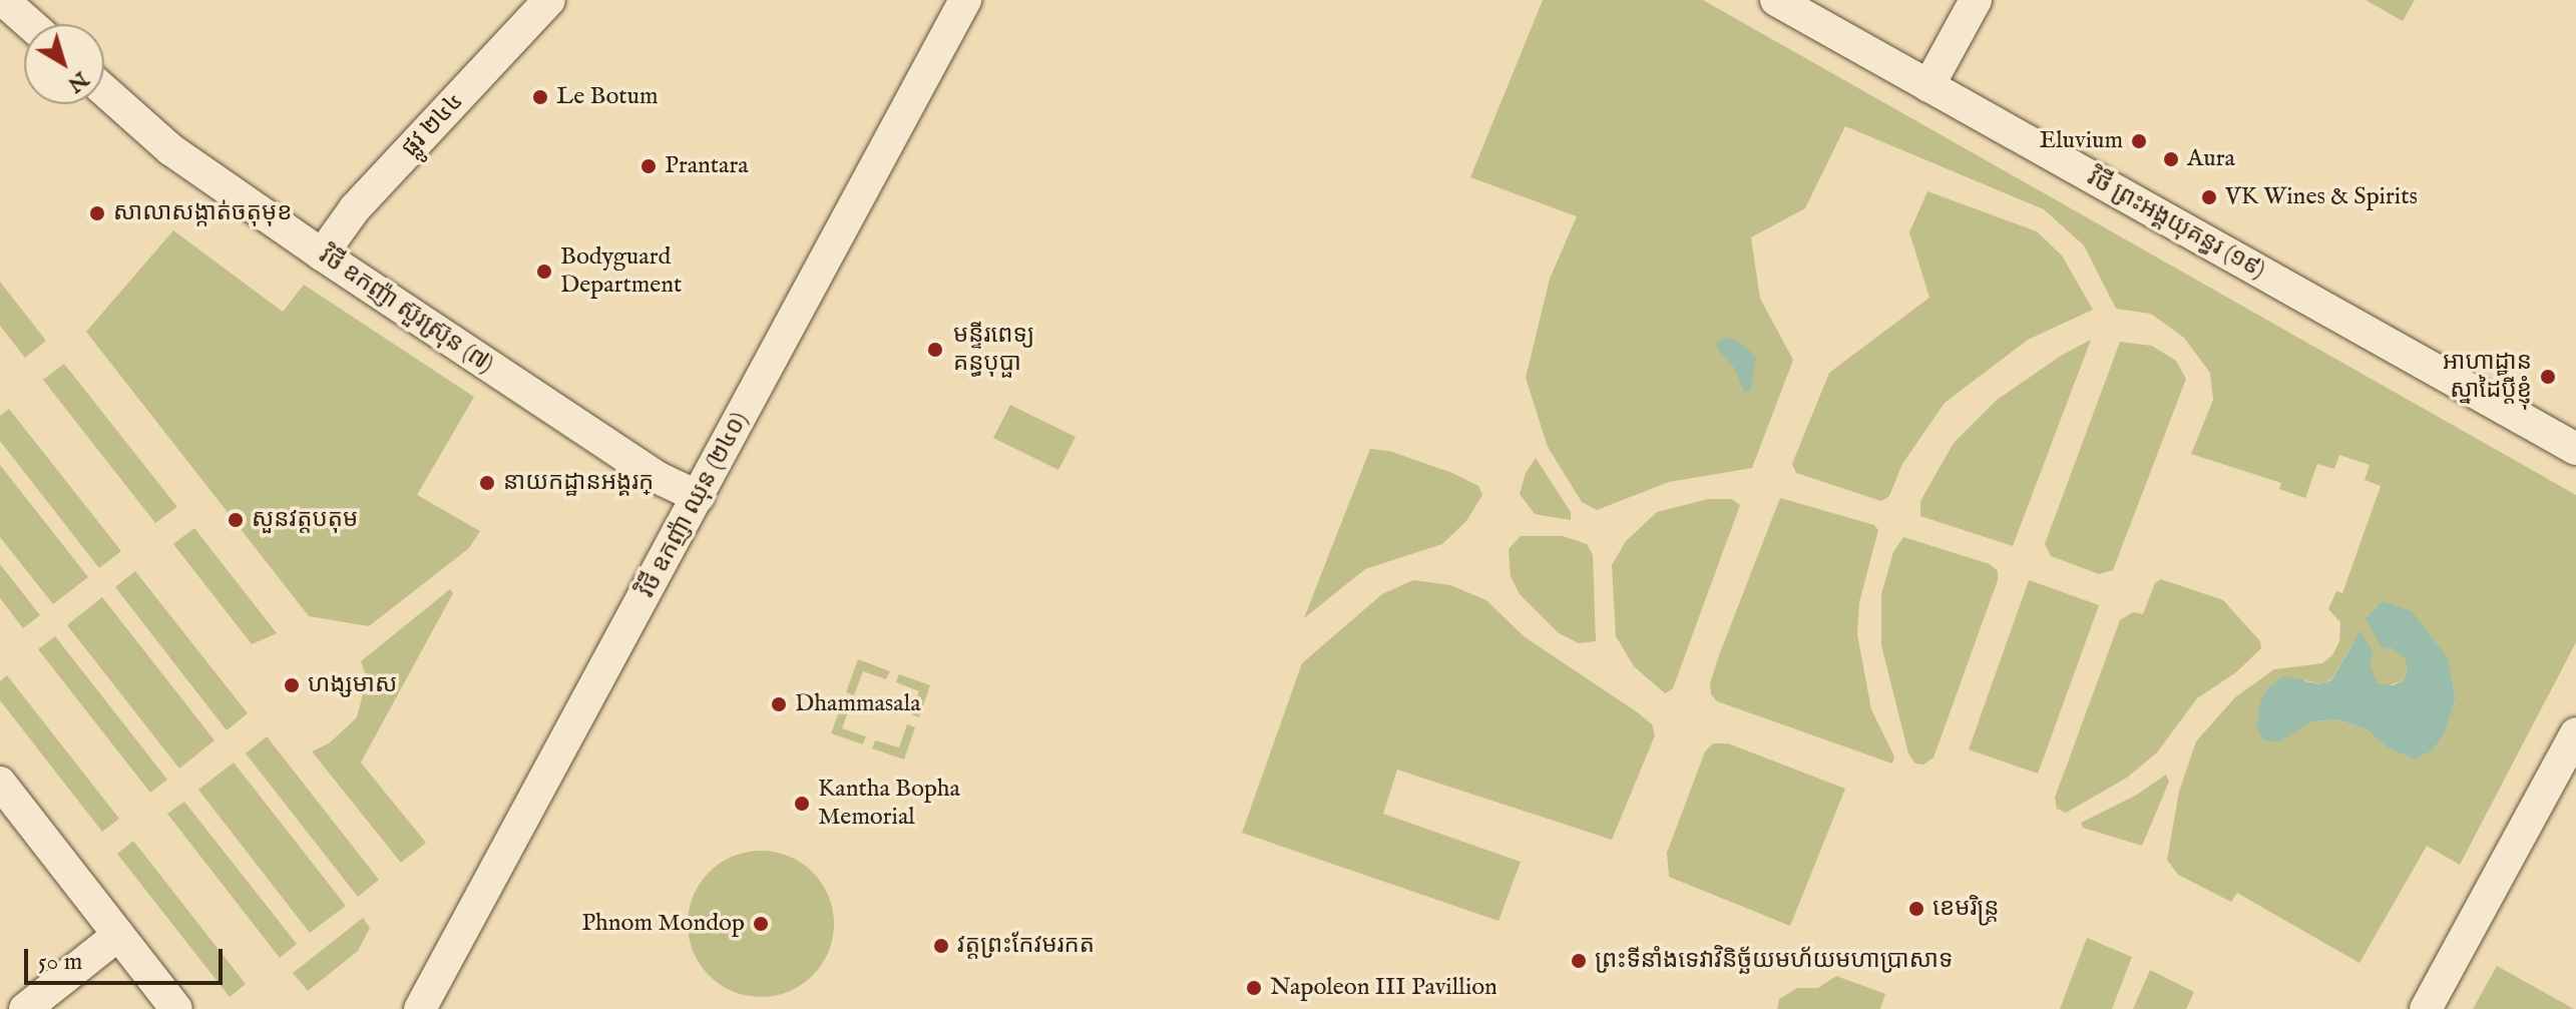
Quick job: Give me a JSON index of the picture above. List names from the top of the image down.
{
  "streets": {
    "street": [
      "ផ្លូវ ២៤៤",
      "វិថី ព្រះអង្គយុគន្ធរ (១៩)",
      "វិថី ឧកញ៉ា ស៊ួរស៊្រុន (៧)",
      "វិថី ឧកញ៉ា ឈុន (២៤០)"
    ]
  },
  "crossings": [
    ["ផ្លូវ ២៤៤", "វិថី ឧកញ៉ា ស៊ួរស៊្រុន (៧)"],
    ["វិថី ឧកញ៉ា ស៊ួរស៊្រុន (៧)", "វិថី ឧកញ៉ា ឈុន (២៤០)"]
  ],
  "places": [
    "Le Botum",
    "Eluvium",
    "Aura",
    "Prantara",
    "VK Wines & Spirits",
    "សាលាសង្កាត់ចតុមុខ",
    "Bodyguard Department",
    "មន្ទីរពេទ្យ គន្ធបុប្ផា",
    "អាហាដ្ឋាន ស្នាដៃប្ដីខ្ញុំ",
    "នាយកដ្ឋានអង្គរក្",
    "សួនវត្តបតុម",
    "ហង្សមាស",
    "Dhammasala",
    "Kantha Bopha Memorial",
    "ខេមរិន្រ្ត",
    "Phnom Mondop",
    "វត្តព្រះកែវមរកត",
    "ព្រះទីនាំងទេវាវិនិច្ឆ័យមហ័យមហាប្រាសាទ",
    "Napoleon III Pavillion"
  ],
  "scale_bar": "50 m",
  "north": "bottom right"
}
